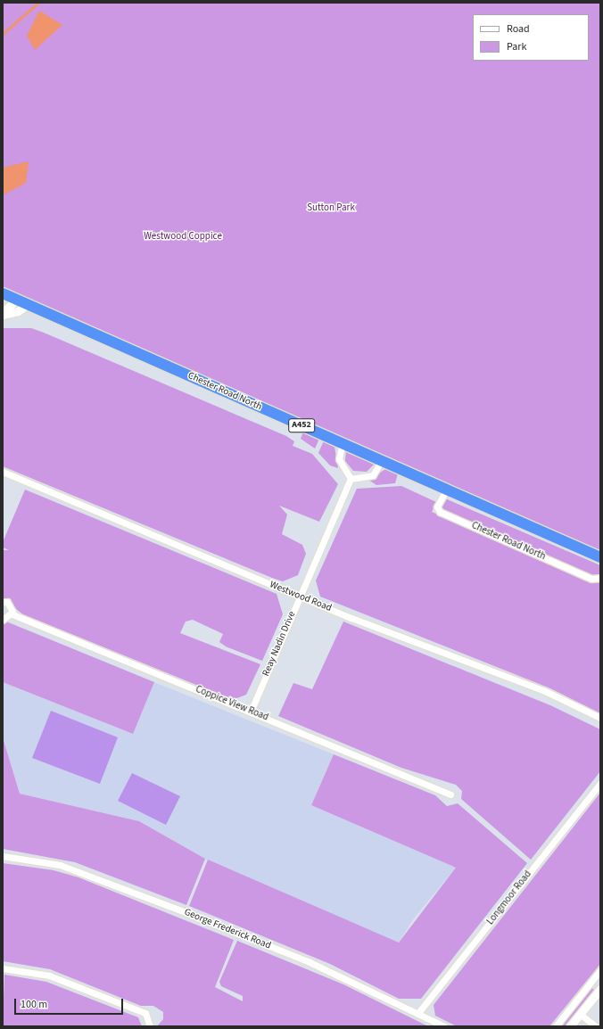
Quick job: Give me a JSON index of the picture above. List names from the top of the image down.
{
  "streets": {
    "highway": ["Chester Road North", "A452"],
    "street": [
      "Westwood Road",
      "Reay Nadin Drive",
      "Coppice View Road",
      "Longmoor Road",
      "George Frederick Road"
    ]
  },
  "crossings": [
    ["Westwood Road", "Reay Nadin Drive"],
    ["Reay Nadin Drive", "Coppice View Road"],
    ["Longmoor Road", "George Frederick Road"]
  ],
  "parks": ["Sutton Park", "Westwood Coppice"],
  "legend": ["Road", "Park"],
  "scale_bar": "100 m"
}
